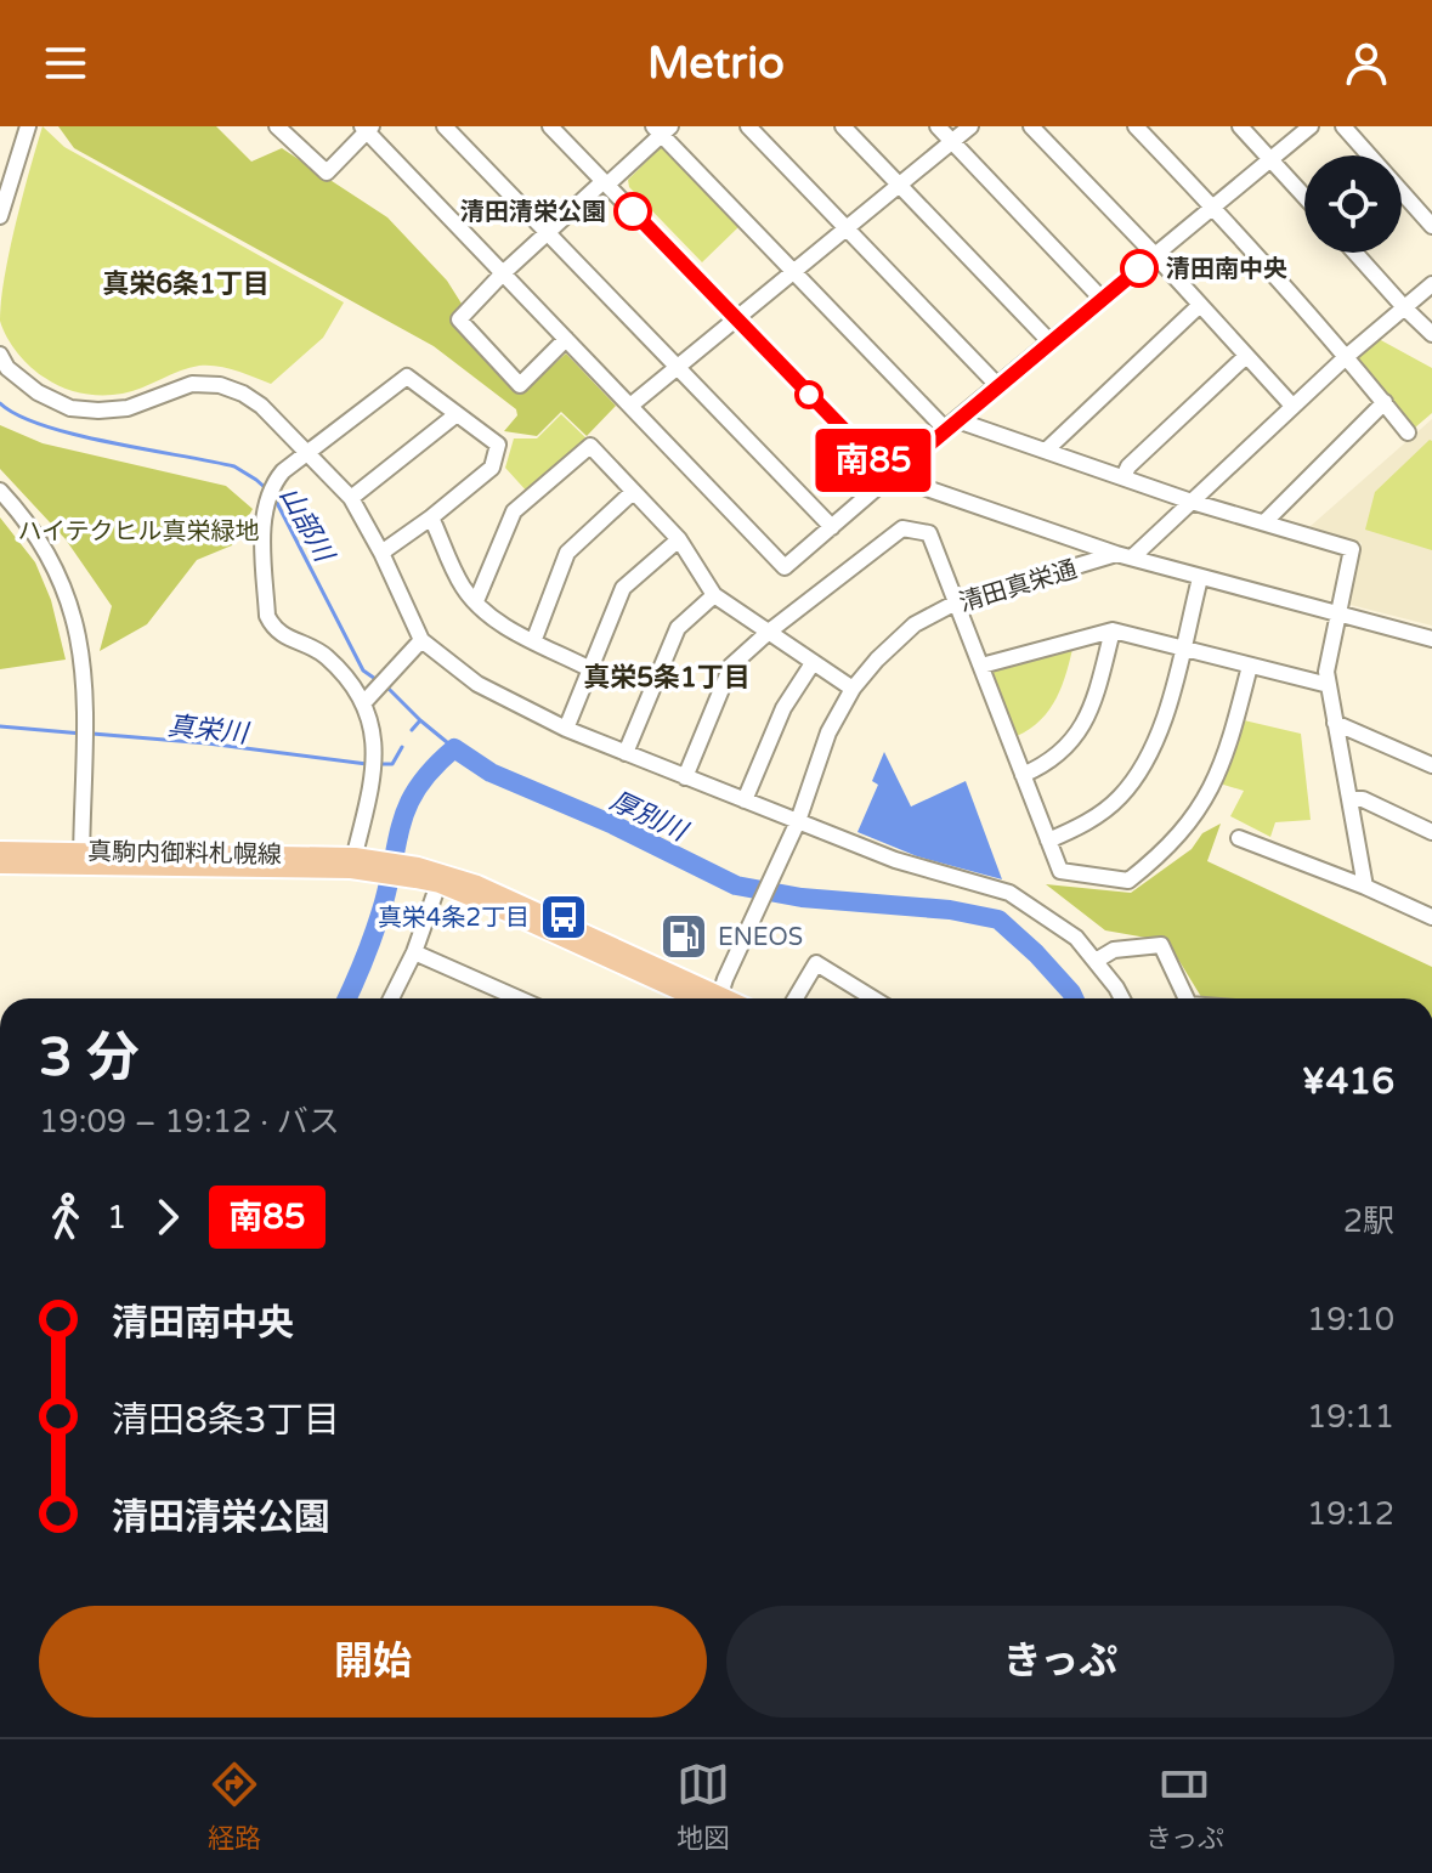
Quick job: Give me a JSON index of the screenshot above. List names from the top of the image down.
{
  "streets": {
    "main road": ["真駒内御料札幌線"],
    "street": ["清田真栄通"]
  },
  "districts": ["真栄6条1丁目", "真栄5条1丁目"],
  "water": ["山部川", "真栄川", "厚別川"],
  "parks": ["ハイテクヒル真栄緑地"],
  "places": {
    "other": ["清田清栄公園", "清田南中央"],
    "bus stop": ["真栄4条2丁目"],
    "fuel station": ["ENEOS"]
  },
  "lines": ["bus line 南85"],
  "page": {
    "header": "Metrio",
    "on_map": "南85",
    "heading": ["3 分", "19:09 – 19:12 · バス", "¥416"],
    "legs": ["1", "南85", "2駅"],
    "list": [
      {
        "name": "清田南中央",
        "value": "19:10"
      },
      {
        "name": "清田8条3丁目",
        "value": "19:11"
      },
      {
        "name": "清田清栄公園",
        "value": "19:12"
      }
    ],
    "buttons": ["開始", "きっぷ"],
    "tabs": ["経路", "地図", "きっぷ"]
  }
}
